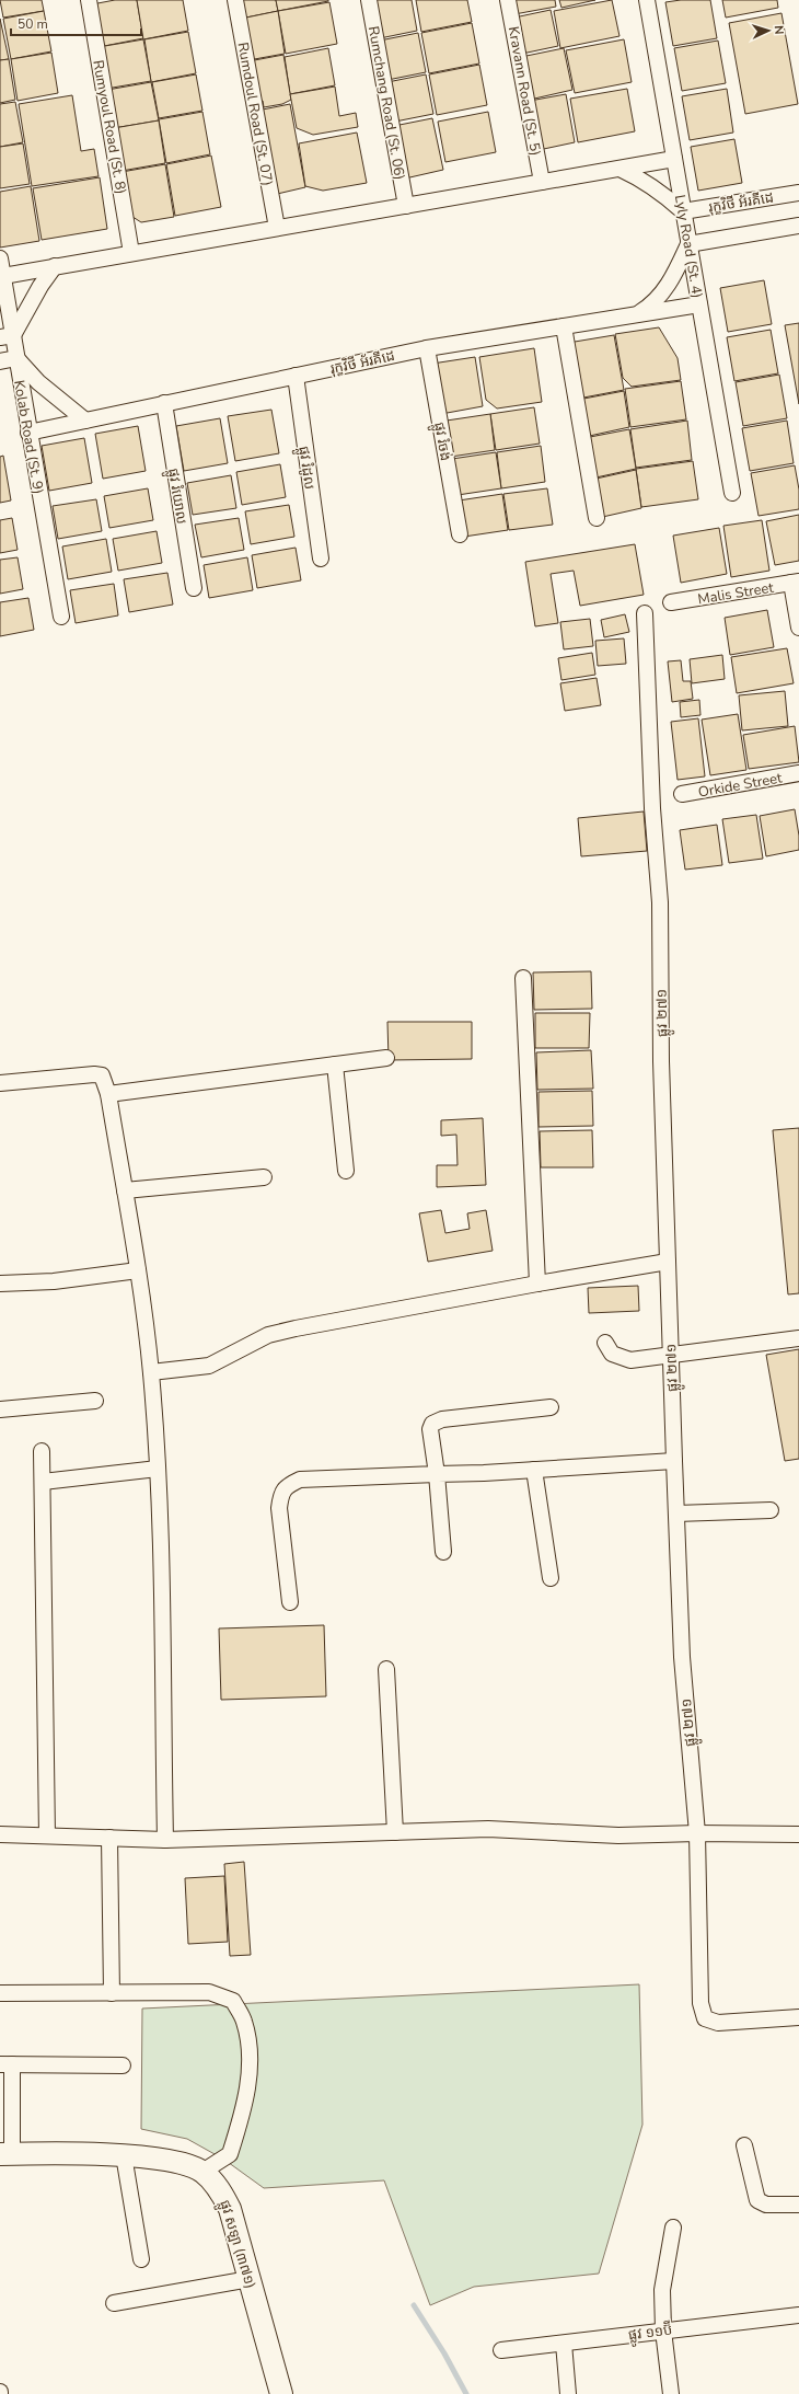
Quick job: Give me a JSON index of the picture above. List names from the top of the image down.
{
  "streets": {
    "street": [
      "Kravann Road (St. 5)",
      "Rumchang Road (St. 06)",
      "Rumdoul Road (St. 07)",
      "Rumyoul Road (St. 8)",
      "រុក្ខវិថី អ័រគីដេ",
      "Lyly Road (St. 4)",
      "Kolab Road (St. 9)",
      "ផ្លូវ រំចង់",
      "ផ្លូវ រំដូល",
      "ផ្លូវ រំយោល",
      "Malis Street",
      "Orkide Street",
      "ផ្លូវ ២៧១",
      "ផ្លូវ សឡា (៣៧១)",
      "ផ្លូវ ១១ប៊ី"
    ]
  },
  "crossings": [
    ["រុក្ខវិថី អ័រគីដេ", "Lyly Road (St. 4)"],
    ["រុក្ខវិថី អ័រគីដេ", "Kolab Road (St. 9)"],
    ["រុក្ខវិថី អ័រគីដេ", "ផ្លូវ រំចង់"],
    ["រុក្ខវិថី អ័រគីដេ", "ផ្លូវ រំដូល"],
    ["រុក្ខវិថី អ័រគីដេ", "ផ្លូវ រំយោល"]
  ],
  "scale_bar": "50 m",
  "north": "right"
}
